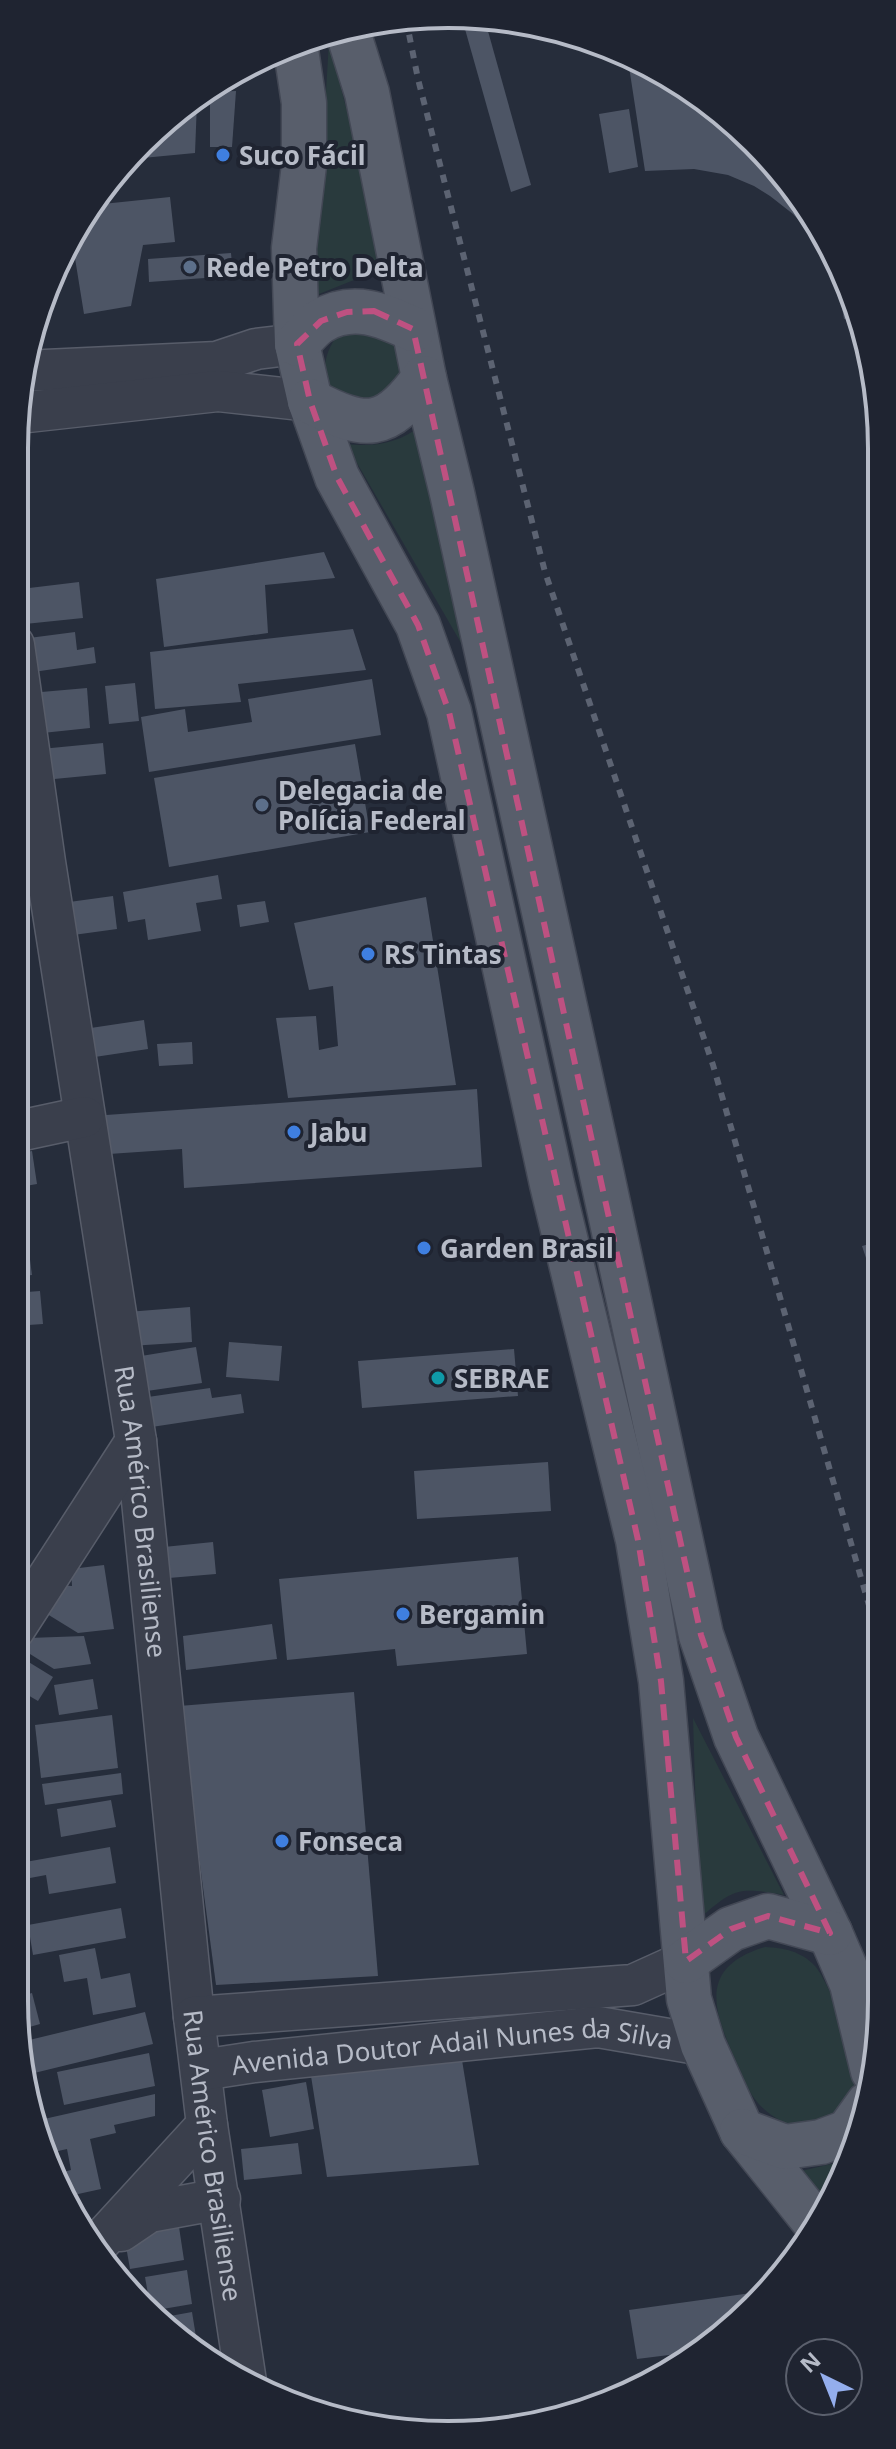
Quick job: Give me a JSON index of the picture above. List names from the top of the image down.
{
  "streets": {
    "street": ["Rua Américo Brasiliense", "Avenida Doutor Adail Nunes da Silva"]
  },
  "crossings": [
    ["Rua Américo Brasiliense", "Avenida Doutor Adail Nunes da Silva"]
  ],
  "places": [
    "Suco Fácil",
    "Rede Petro Delta",
    "Delegacia de Polícia Federal",
    "RS Tintas",
    "Jabu",
    "Garden Brasil",
    "SEBRAE",
    "Bergamin",
    "Fonseca"
  ],
  "north": "top left"
}
